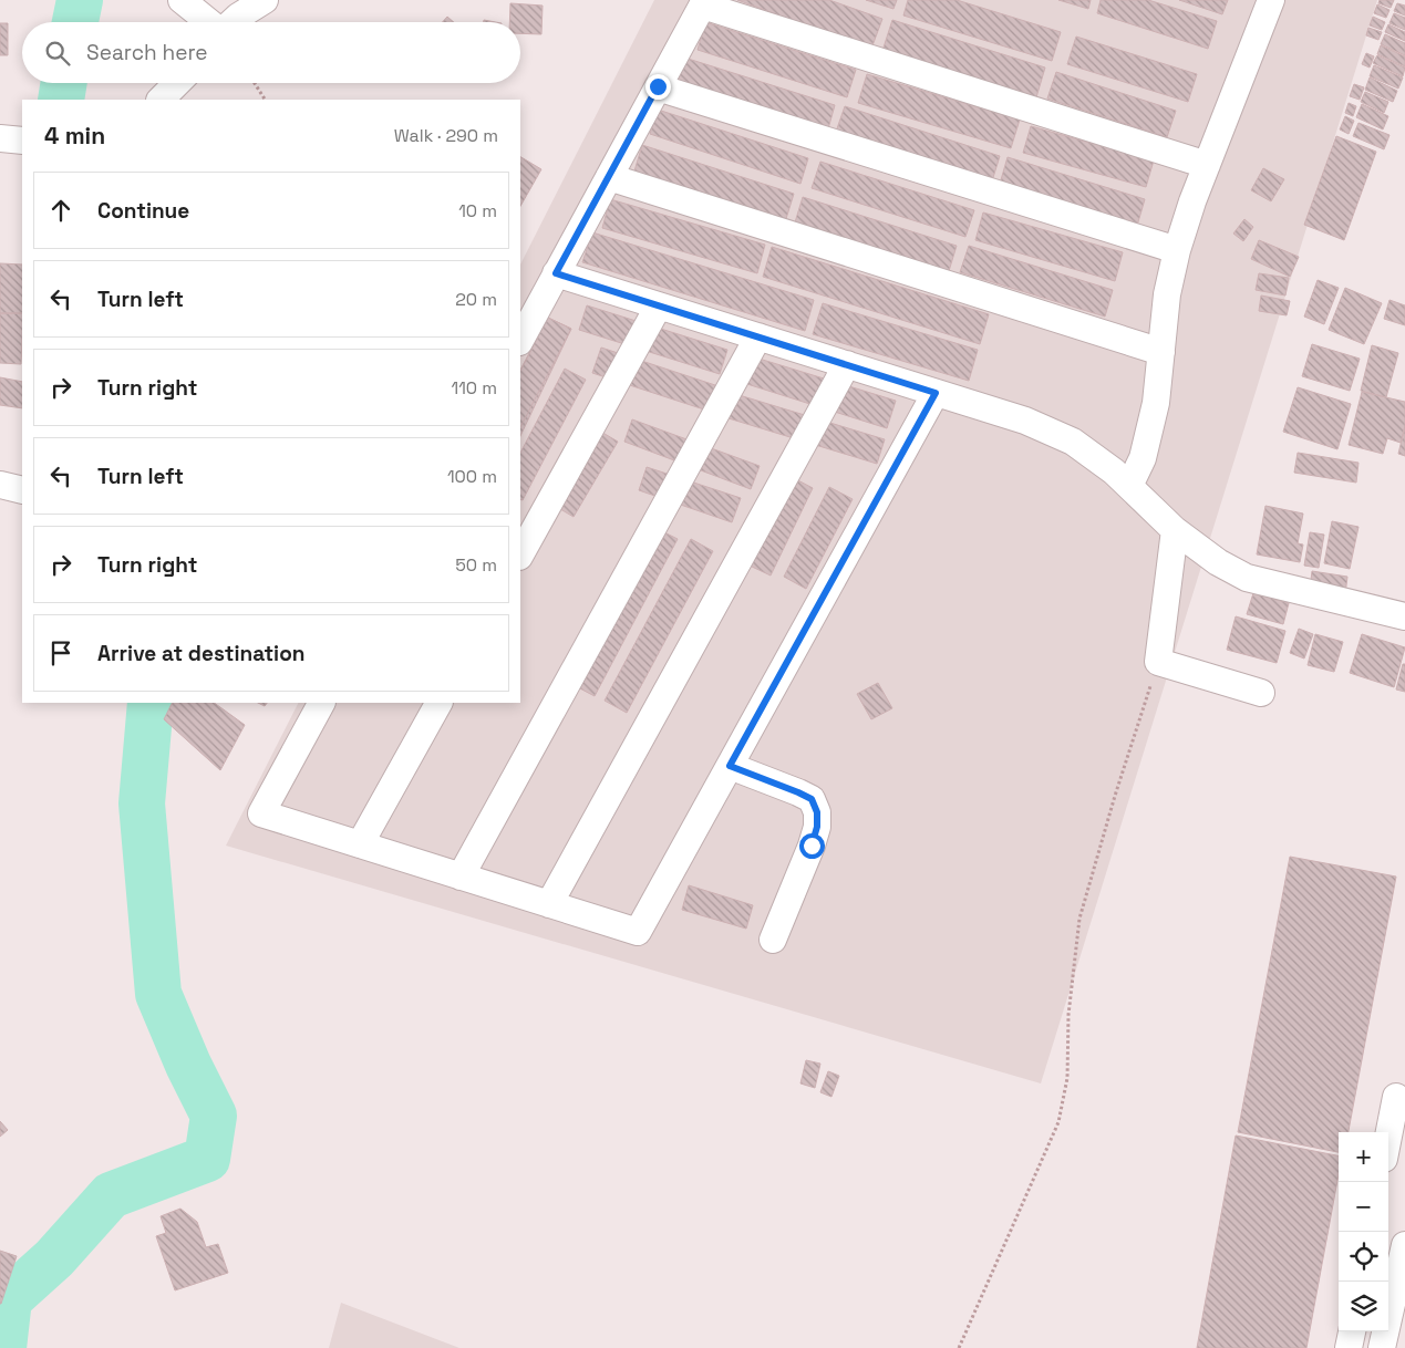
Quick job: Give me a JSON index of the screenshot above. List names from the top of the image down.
{
  "page": {
    "search": "Search here",
    "heading": ["4 min", "Walk · 290 m"],
    "list": [
      ["Continue", "10 m"],
      ["Turn left", "20 m"],
      ["Turn right", "110 m"],
      ["Turn left", "100 m"],
      ["Turn right", "50 m"],
      "Arrive at destination"
    ],
    "map_buttons": ["+", "−"]
  }
}
